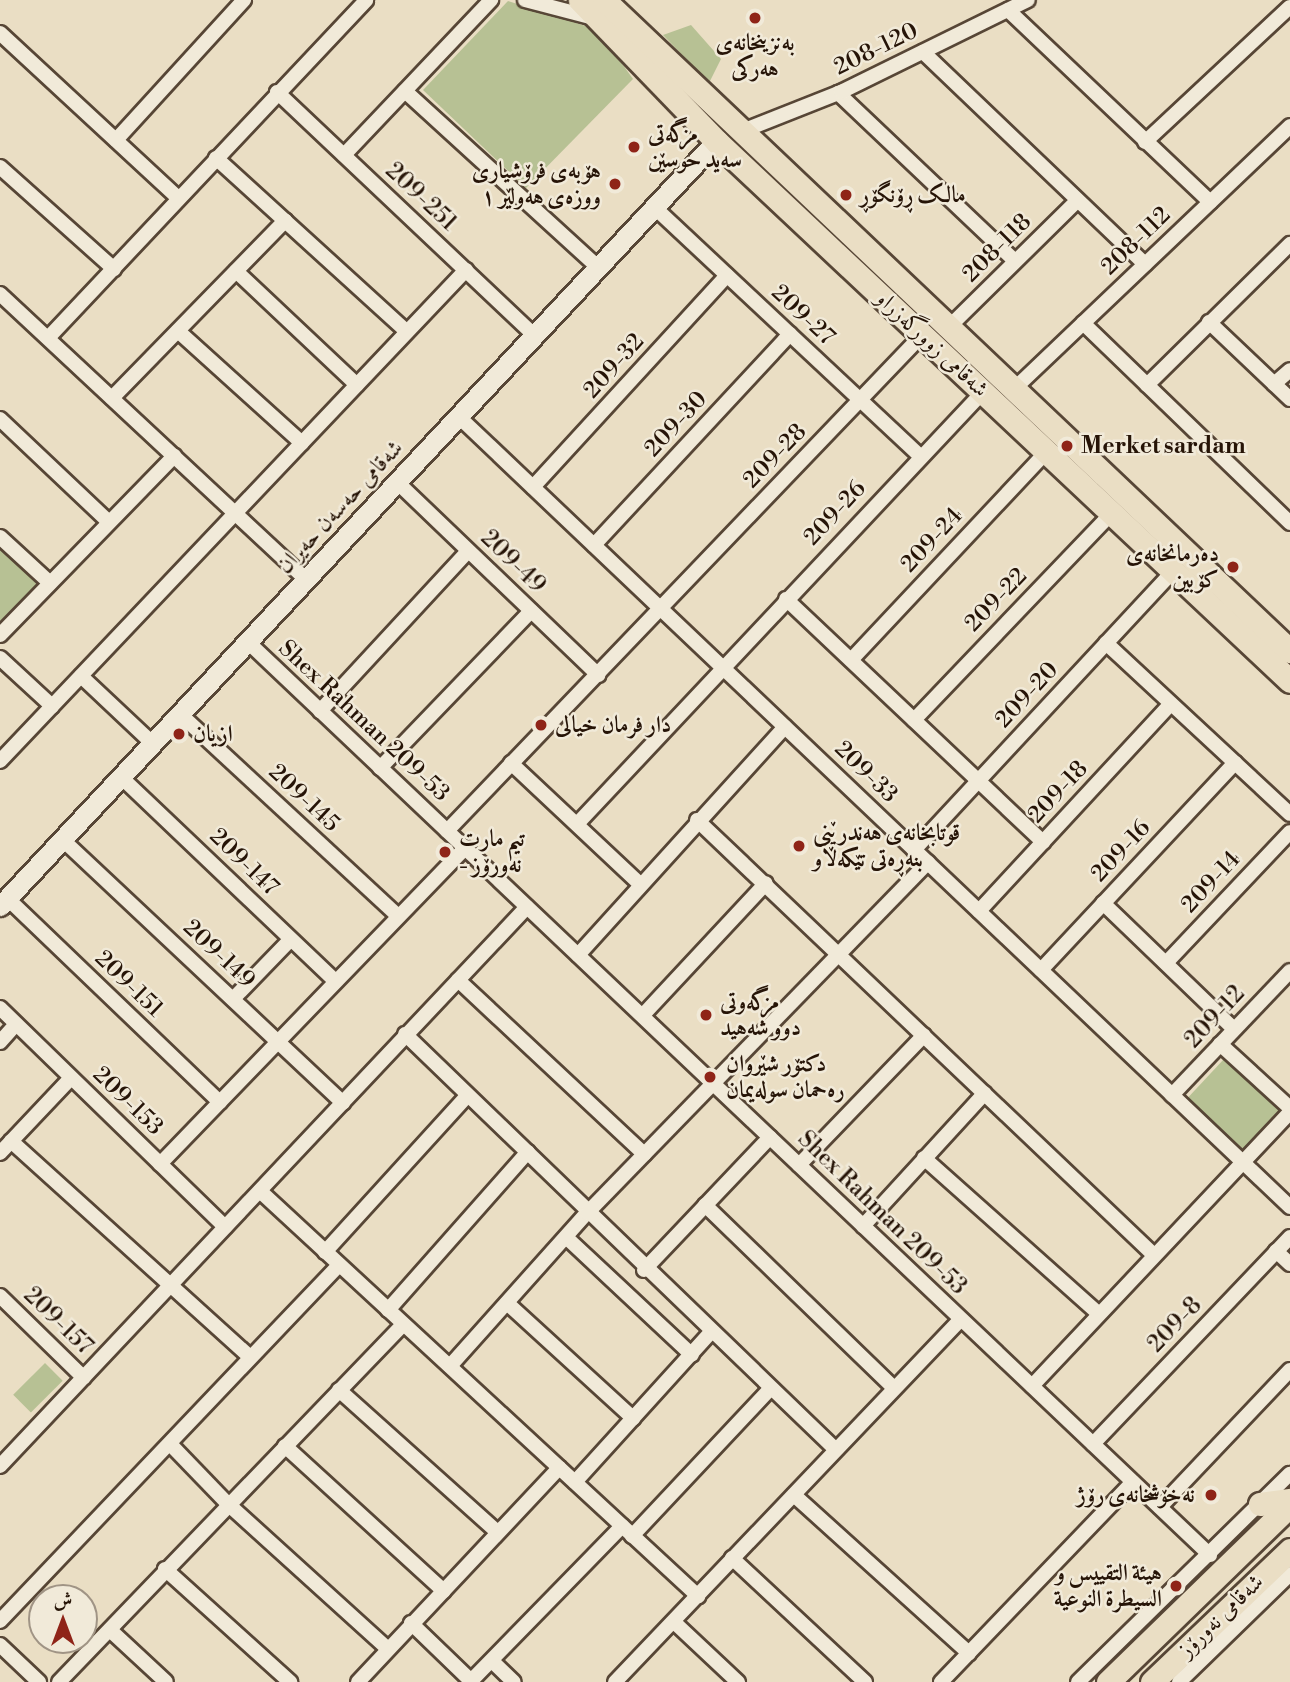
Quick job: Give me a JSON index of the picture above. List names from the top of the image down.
{
  "streets": {
    "main road": ["شەقامی زوورگەزراو", "شەقامی نەورۆز"],
    "street": [
      "208-120",
      "209-251",
      "208-112",
      "208-118",
      "209-27",
      "209-32",
      "209-30",
      "209-28",
      "شەقامی حەسەن حەیران",
      "209-26",
      "209-24",
      "209-49",
      "209-22",
      "209-20",
      "Shex Rahman 209-53",
      "209-33",
      "209-18",
      "209-145",
      "209-16",
      "209-147",
      "209-14",
      "209-149",
      "209-151",
      "209-12",
      "209-153",
      "209-157",
      "209-8"
    ]
  },
  "crossings": [
    ["208-120", "شەقامی زوورگەزراو"],
    ["209-251", "شەقامی حەسەن حەیران"],
    ["208-112", "شەقامی زوورگەزراو"],
    ["208-118", "شەقامی زوورگەزراو"],
    ["209-27", "209-32"],
    ["209-27", "209-30"],
    ["209-27", "209-28"],
    ["209-27", "شەقامی حەسەن حەیران"],
    ["209-27", "209-26"],
    ["شەقامی زوورگەزراو", "209-28"],
    ["شەقامی زوورگەزراو", "شەقامی حەسەن حەیران"],
    ["شەقامی زوورگەزراو", "209-26"],
    ["شەقامی زوورگەزراو", "209-24"],
    ["شەقامی زوورگەزراو", "209-22"],
    ["شەقامی زوورگەزراو", "209-20"],
    ["209-32", "209-33"],
    ["209-30", "209-33"],
    ["209-28", "209-49"],
    ["209-28", "Shex Rahman 209-53"],
    ["209-28", "209-33"],
    ["شەقامی حەسەن حەیران", "209-49"],
    ["شەقامی حەسەن حەیران", "Shex Rahman 209-53"],
    ["شەقامی حەسەن حەیران", "209-33"],
    ["شەقامی حەسەن حەیران", "209-145"],
    ["شەقامی حەسەن حەیران", "209-147"],
    ["شەقامی حەسەن حەیران", "209-149"],
    ["شەقامی حەسەن حەیران", "209-151"],
    ["209-26", "209-33"],
    ["209-20", "209-33"],
    ["Shex Rahman 209-53", "209-8"],
    ["209-33", "209-18"],
    ["209-33", "209-16"],
    ["209-33", "209-12"]
  ],
  "places": [
    "بەنزینخانەی هەرکی",
    "مزگەتی سەید حوسێن",
    "هۆبەی فرۆشیاری ووزەی هەولێر ١",
    "مالک ڕۆنگۆڕ",
    "Merket sardam",
    "دەرمانخانەی کۆبین",
    "دار فرمان خیالی",
    "ازيان",
    "قوتابخانەی هەندرێنی بنەڕەتی تێکەڵاو",
    "تیم مارت - نەورۆز",
    "مزگەوتی دوو شەهید",
    "دکتۆر شێروان رەحمان سولەیمان",
    "نەخۆشخانەی رۆژ",
    "هيئة التقييس و السيطرة النوعية"
  ],
  "north": "top"
}
